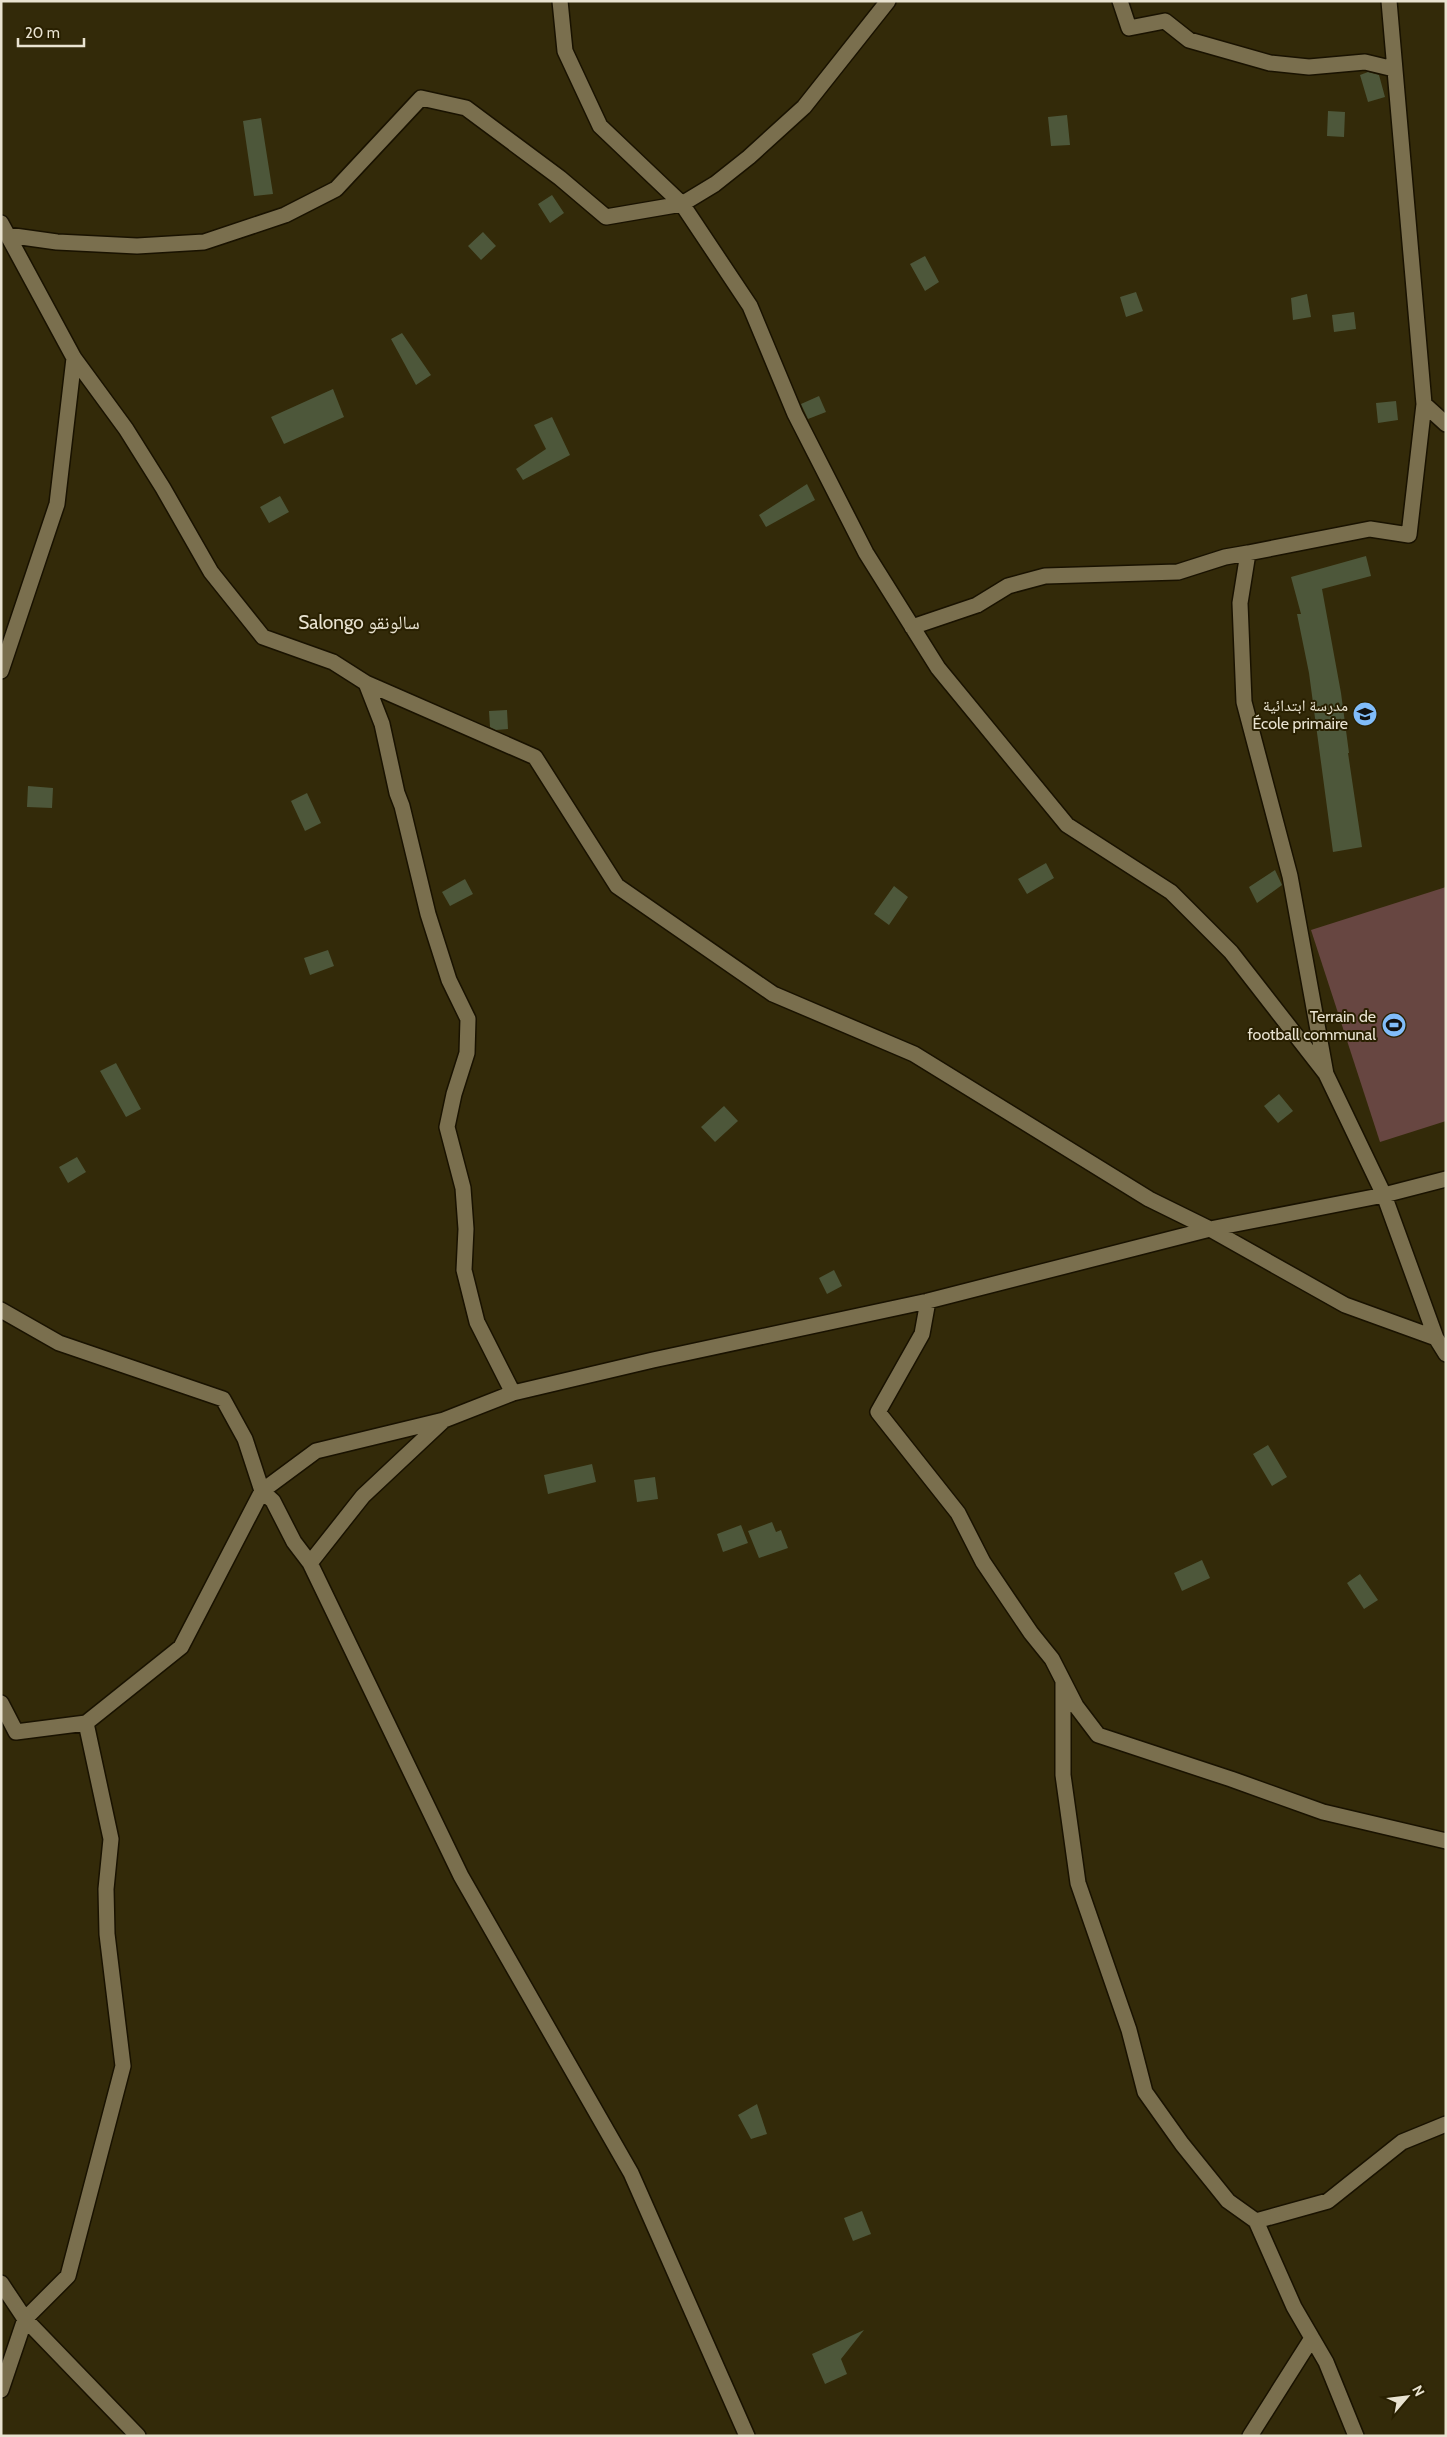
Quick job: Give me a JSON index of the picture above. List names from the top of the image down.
{
  "districts": ["Salongo سالونقو"],
  "places": {
    "school or university": ["مدرسة ابتدائية École primaire"],
    "sports": ["Terrain de football communal"]
  },
  "scale_bar": "20 m",
  "north": "top right"
}
